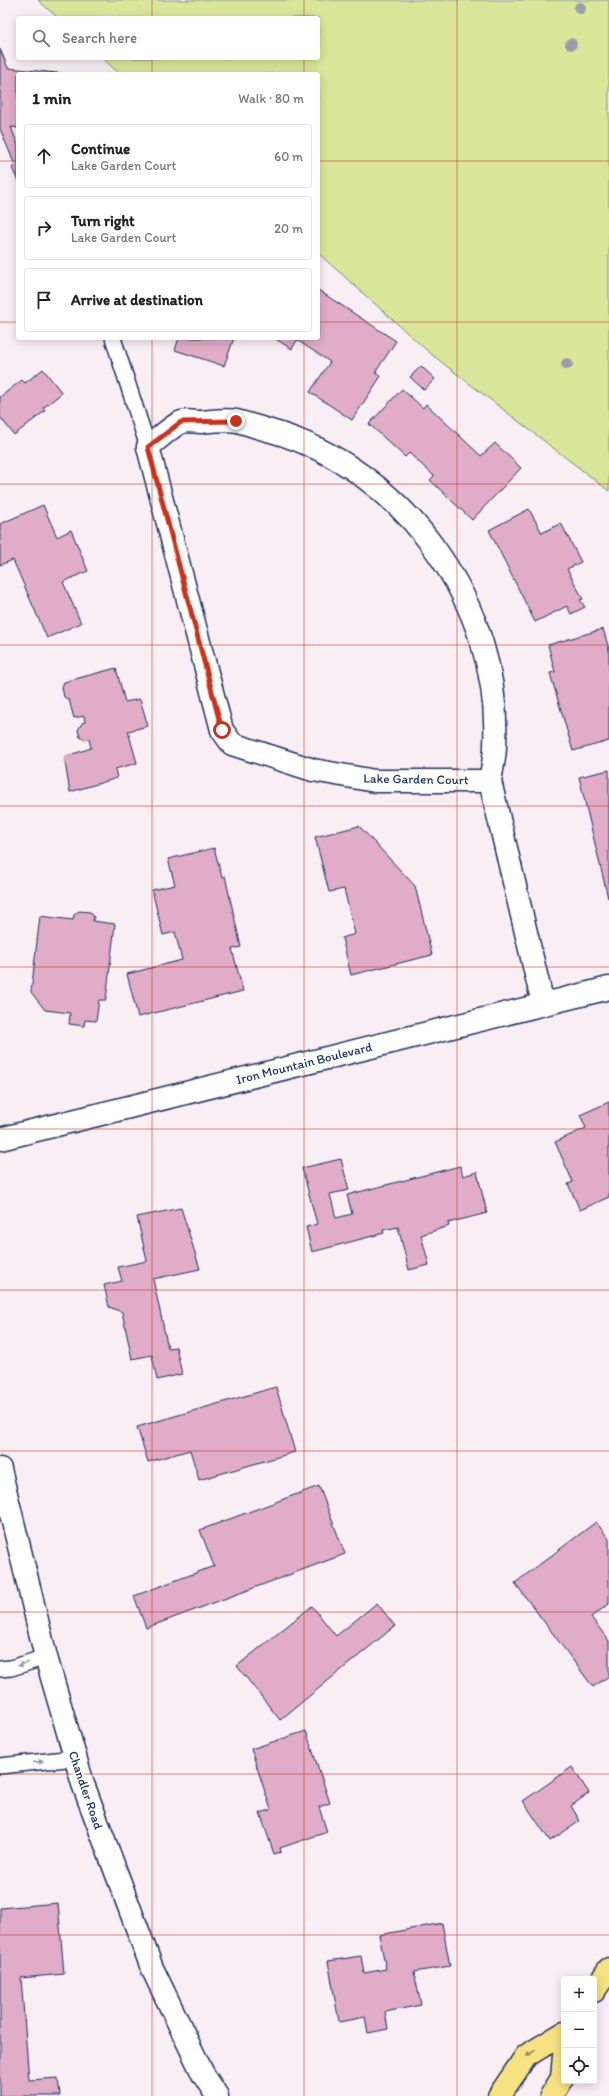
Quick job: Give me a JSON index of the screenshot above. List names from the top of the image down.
{
  "streets": {
    "street": ["Lake Garden Court", "Iron Mountain Boulevard", "Chandler Road"]
  },
  "page": {
    "search": "Search here",
    "heading": ["1 min", "Walk · 80 m"],
    "list": [
      ["Continue", "Lake Garden Court", "60 m"],
      ["Turn right", "Lake Garden Court", "20 m"],
      "Arrive at destination"
    ],
    "map_buttons": ["+", "−"]
  }
}
